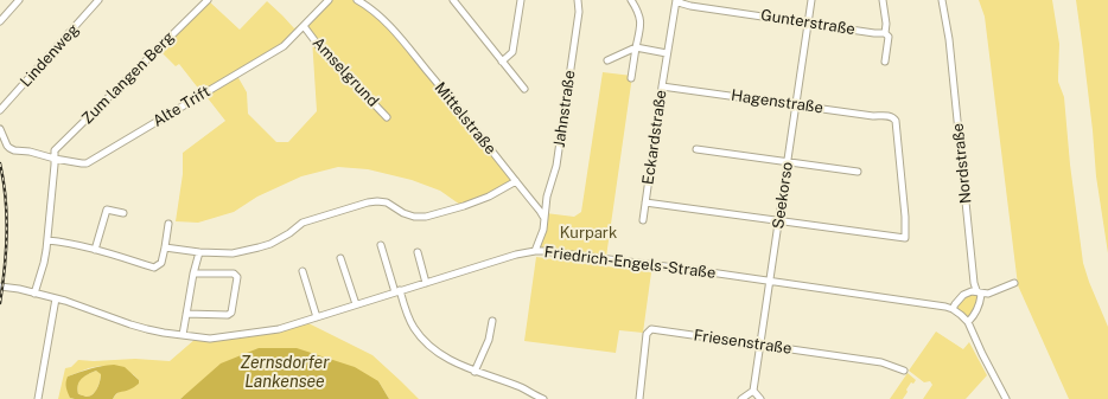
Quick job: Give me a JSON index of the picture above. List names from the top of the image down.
{
  "streets": {
    "street": [
      "Gunterstraße",
      "Lindenweg",
      "Amselgrund",
      "Zum langen Berg",
      "Hagenstraße",
      "Alte Trift",
      "Jahnstraße",
      "Mittelstraße",
      "Eckardstraße",
      "Nordstraße",
      "Seekorso",
      "Friedrich-Engels-Straße",
      "Friesenstraße"
    ]
  },
  "crossings": [
    ["Gunterstraße", "Eckardstraße"],
    ["Gunterstraße", "Seekorso"],
    ["Amselgrund", "Alte Trift"],
    ["Zum langen Berg", "Alte Trift"],
    ["Hagenstraße", "Eckardstraße"],
    ["Hagenstraße", "Seekorso"],
    ["Jahnstraße", "Mittelstraße"],
    ["Nordstraße", "Friedrich-Engels-Straße"],
    ["Seekorso", "Friedrich-Engels-Straße"],
    ["Seekorso", "Friesenstraße"]
  ],
  "water": ["Zernsdorfer Lankensee"],
  "parks": ["Kurpark"]
}
